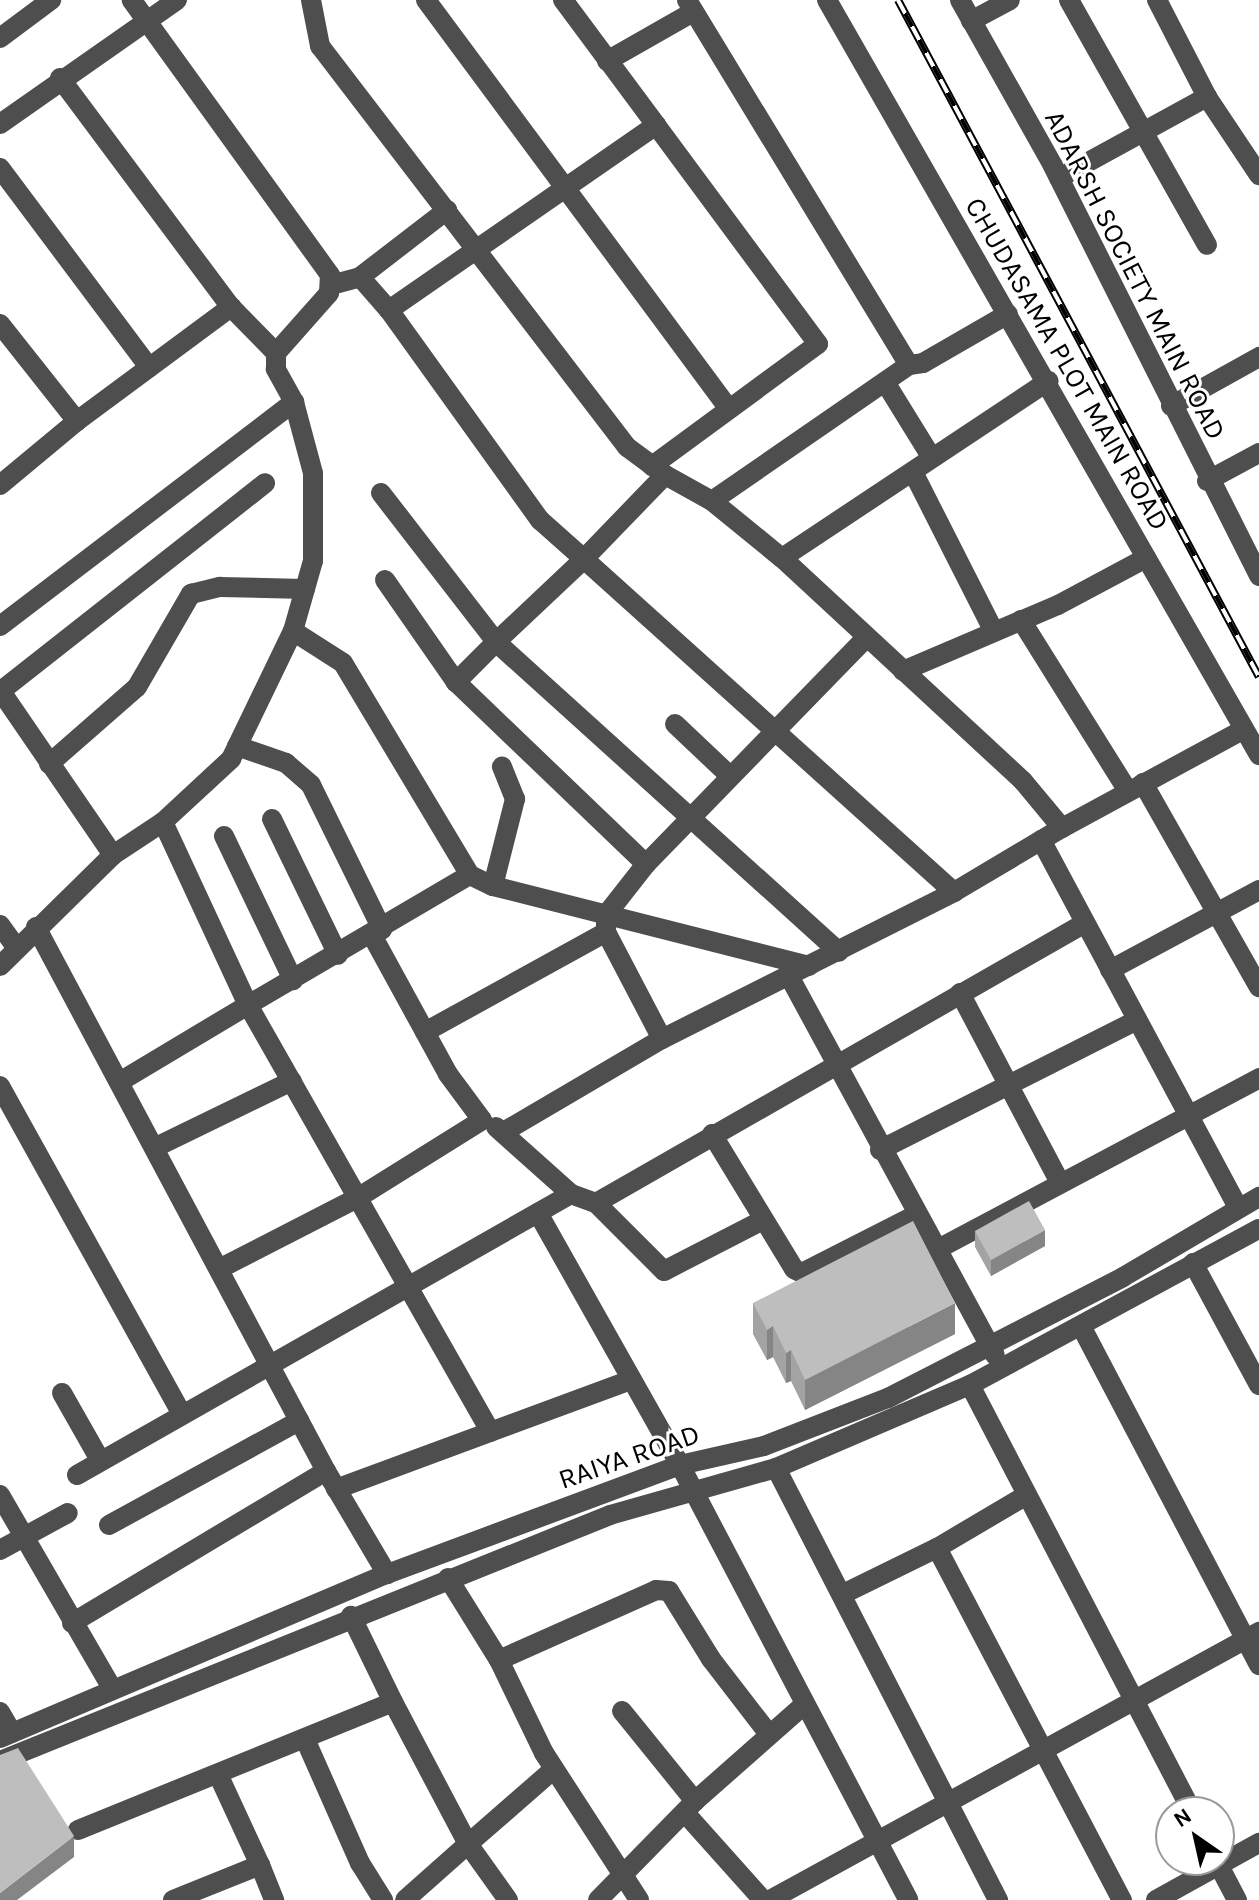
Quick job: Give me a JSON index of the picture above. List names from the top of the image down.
{
  "streets": {
    "street": ["ADARSH SOCIETY MAIN ROAD", "CHUDASAMA PLOT MAIN ROAD", "RAIYA ROAD"]
  },
  "north": "top left"
}
